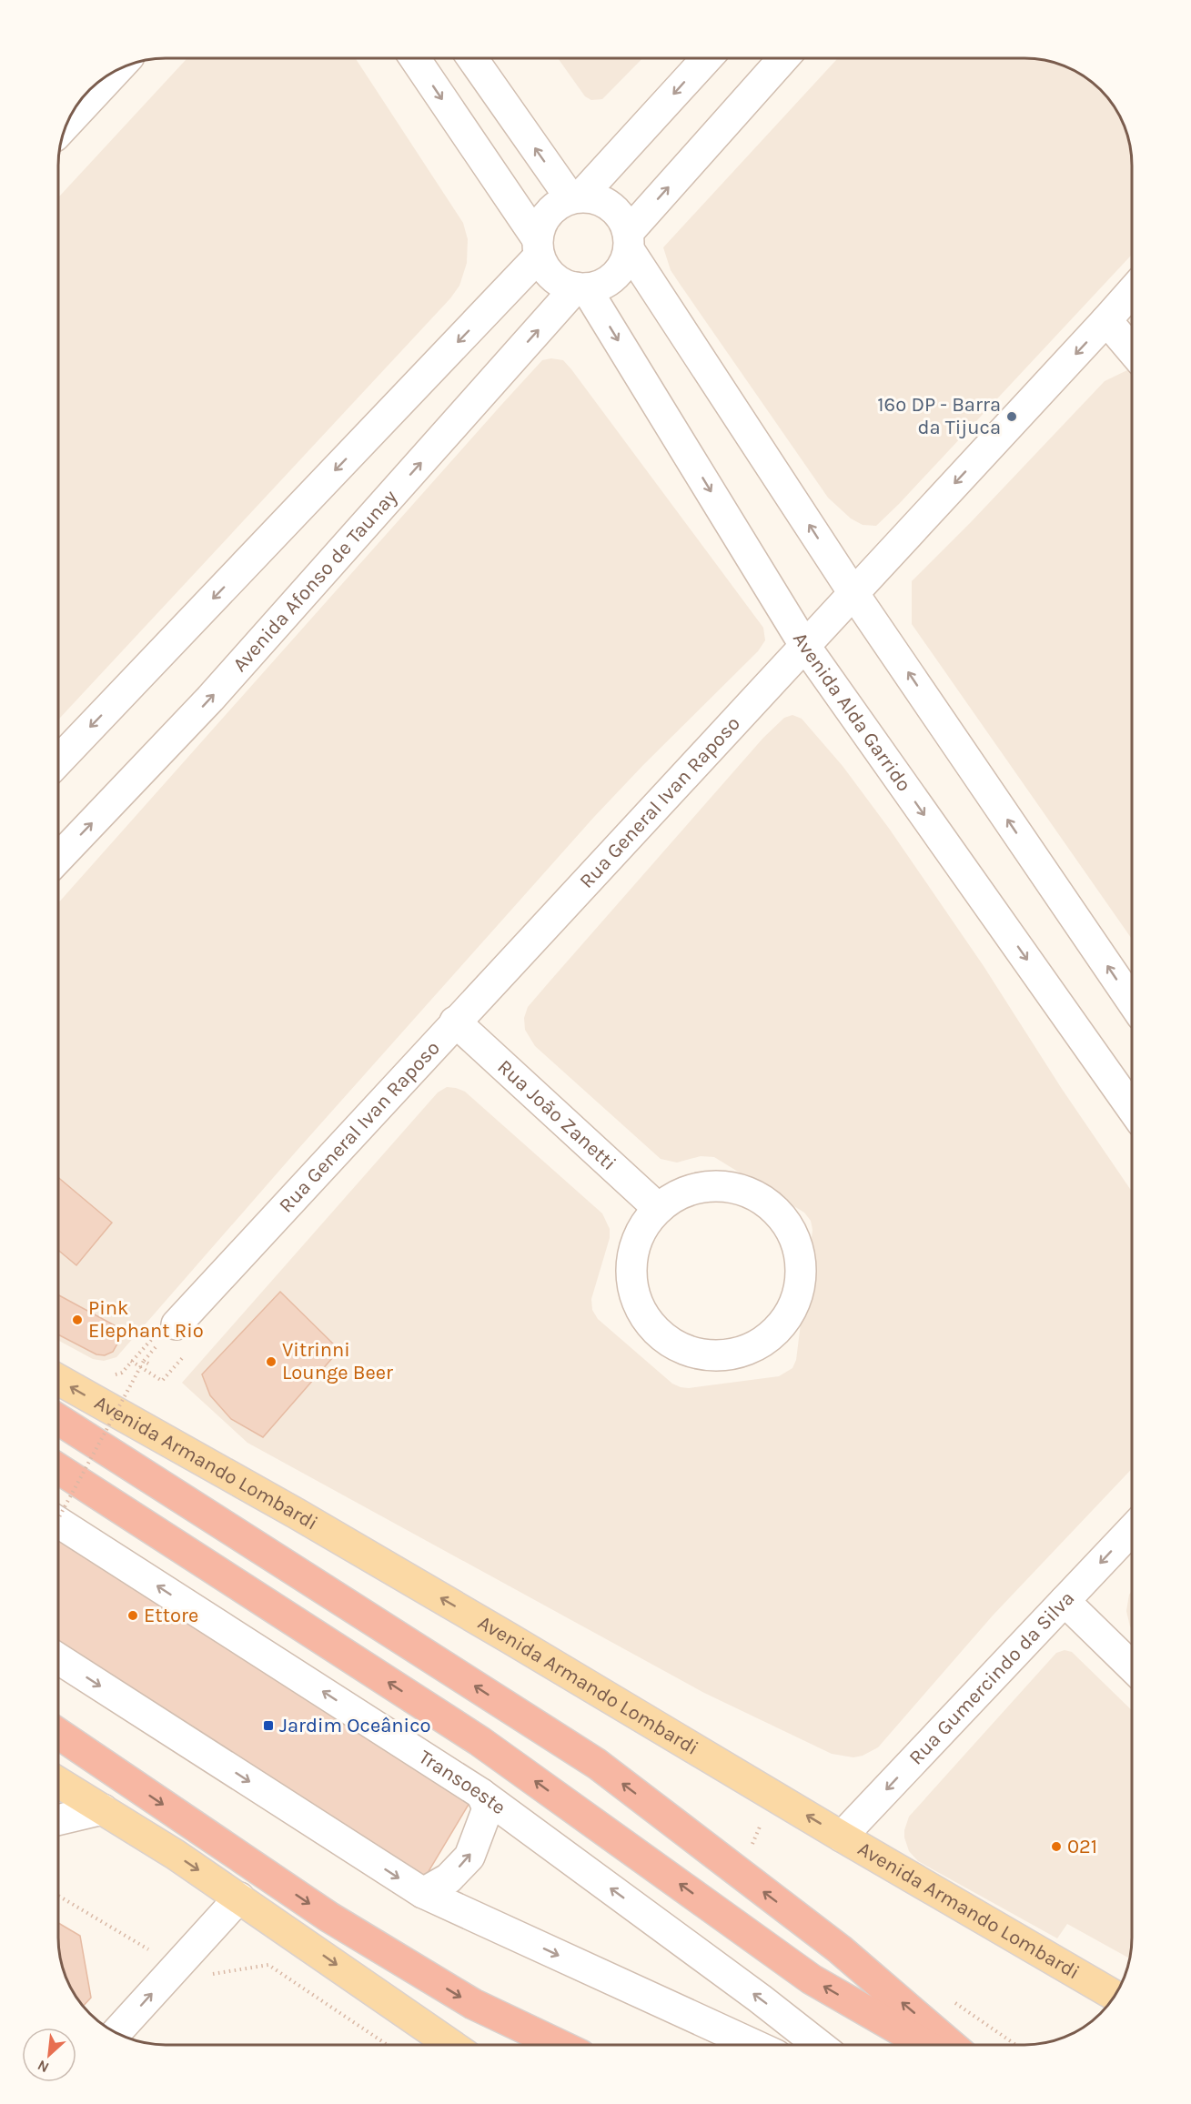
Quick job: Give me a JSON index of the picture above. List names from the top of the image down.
{
  "streets": {
    "main road": ["Avenida Armando Lombardi"],
    "street": [
      "Avenida Afonso de Taunay",
      "Avenida Alda Garrido",
      "Rua General Ivan Raposo",
      "Rua João Zanetti",
      "Rua Gumercindo da Silva",
      "Transoeste"
    ]
  },
  "crossings": [
    ["Avenida Afonso de Taunay", "Avenida Alda Garrido"],
    ["Avenida Alda Garrido", "Rua General Ivan Raposo"],
    ["Rua General Ivan Raposo", "Rua João Zanetti"],
    ["Avenida Armando Lombardi", "Rua Gumercindo da Silva"]
  ],
  "one_way": ["Avenida Armando Lombardi", "Rua Gumercindo da Silva"],
  "places": {
    "other": [
      "16º DP - Barra da Tijuca",
      "Pink Elephant Rio",
      "Vitrinni Lounge Beer",
      "Ettore",
      "021"
    ],
    "transit": ["Jardim Oceânico"]
  },
  "north": "bottom left"
}
